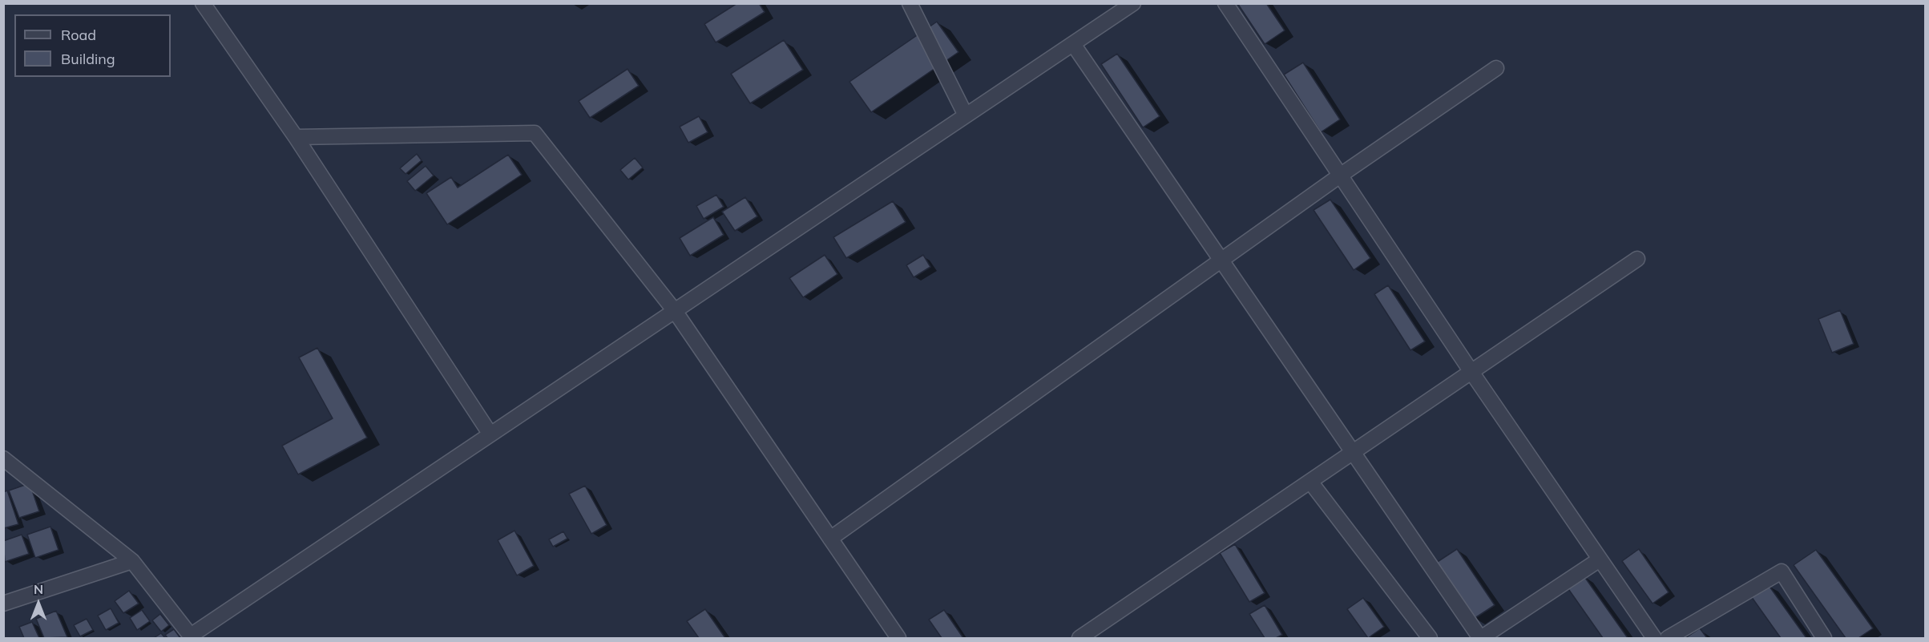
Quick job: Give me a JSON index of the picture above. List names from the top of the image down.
{
  "legend": ["Road", "Building"],
  "north": "top"
}
